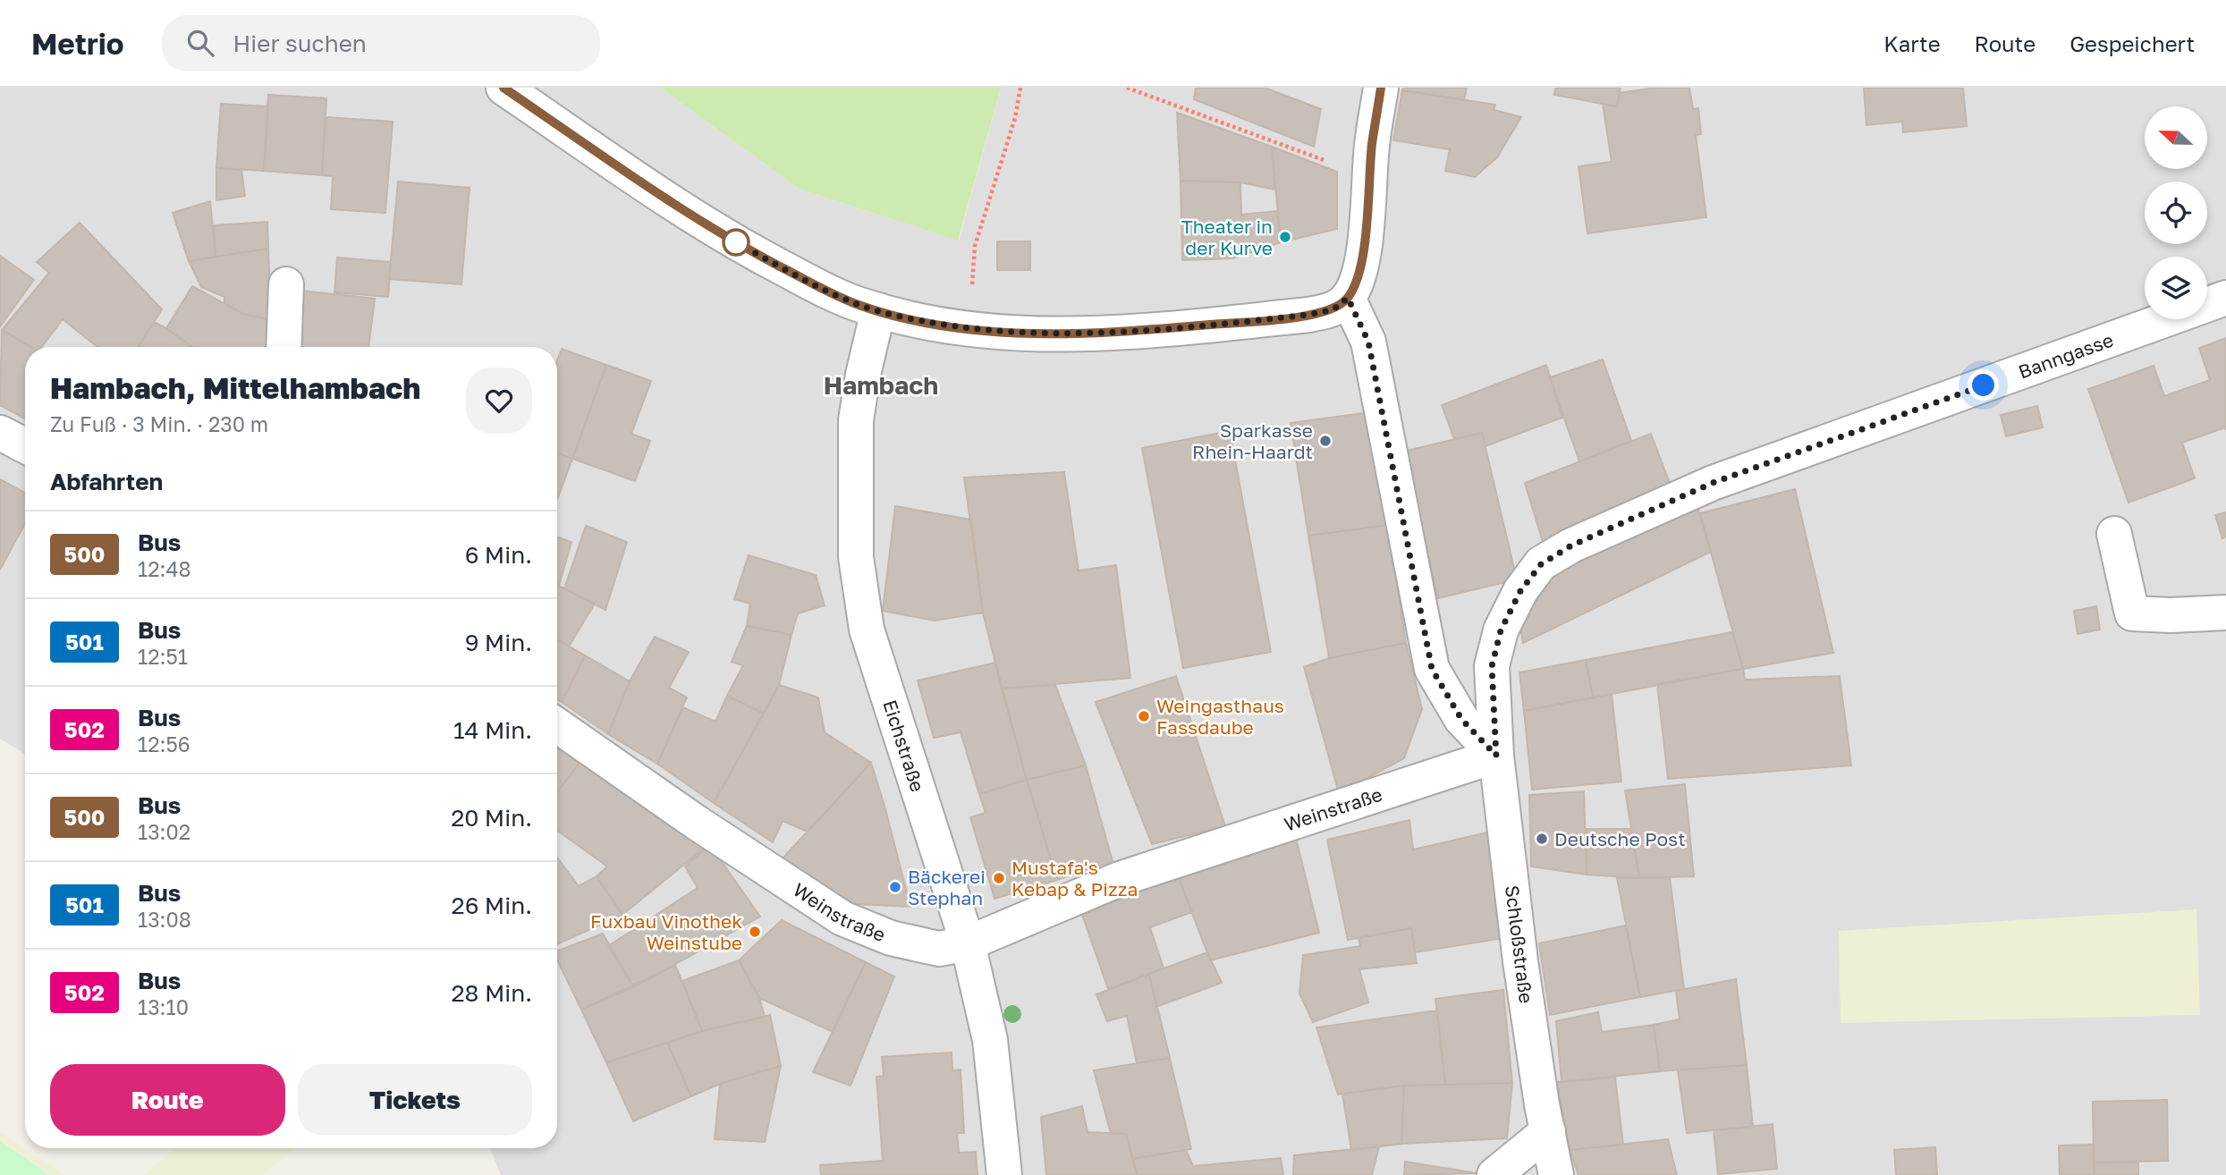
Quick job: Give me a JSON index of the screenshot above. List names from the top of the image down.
{
  "streets": {
    "street": [
      "Banngasse",
      "Eichstraße",
      "Weinstraße",
      "Schloßstraße"
    ]
  },
  "crossings": [
    ["Banngasse", "Weinstraße"],
    ["Banngasse", "Schloßstraße"],
    ["Eichstraße", "Weinstraße"],
    ["Weinstraße", "Schloßstraße"]
  ],
  "districts": ["Hambach"],
  "places": [
    "Theater in der Kurve",
    "Sparkasse Rhein-Haardt",
    "Weingasthaus Fassdaube",
    "Deutsche Post",
    "Mustafa's Kebap & Pizza",
    "Bäckerei Stephan",
    "Fuxbau Vinothek Weinstube"
  ],
  "lines": ["bus line 500"],
  "north": "left",
  "page": {
    "header": "Metrio",
    "search": "Hier suchen",
    "nav": ["Karte", "Route", "Gespeichert"],
    "heading": [
      ["Hambach, Mittelhambach", "Zu Fuß · 3 Min. · 230 m"],
      "Abfahrten"
    ],
    "list": [
      {
        "mark": "500",
        "name": "Bus",
        "note": "12:48",
        "value": "6 Min."
      },
      {
        "mark": "501",
        "name": "Bus",
        "note": "12:51",
        "value": "9 Min."
      },
      {
        "mark": "502",
        "name": "Bus",
        "note": "12:56",
        "value": "14 Min."
      },
      {
        "mark": "500",
        "name": "Bus",
        "note": "13:02",
        "value": "20 Min."
      },
      {
        "mark": "501",
        "name": "Bus",
        "note": "13:08",
        "value": "26 Min."
      },
      {
        "mark": "502",
        "name": "Bus",
        "note": "13:10",
        "value": "28 Min."
      }
    ],
    "buttons": ["Route", "Tickets"]
  }
}
